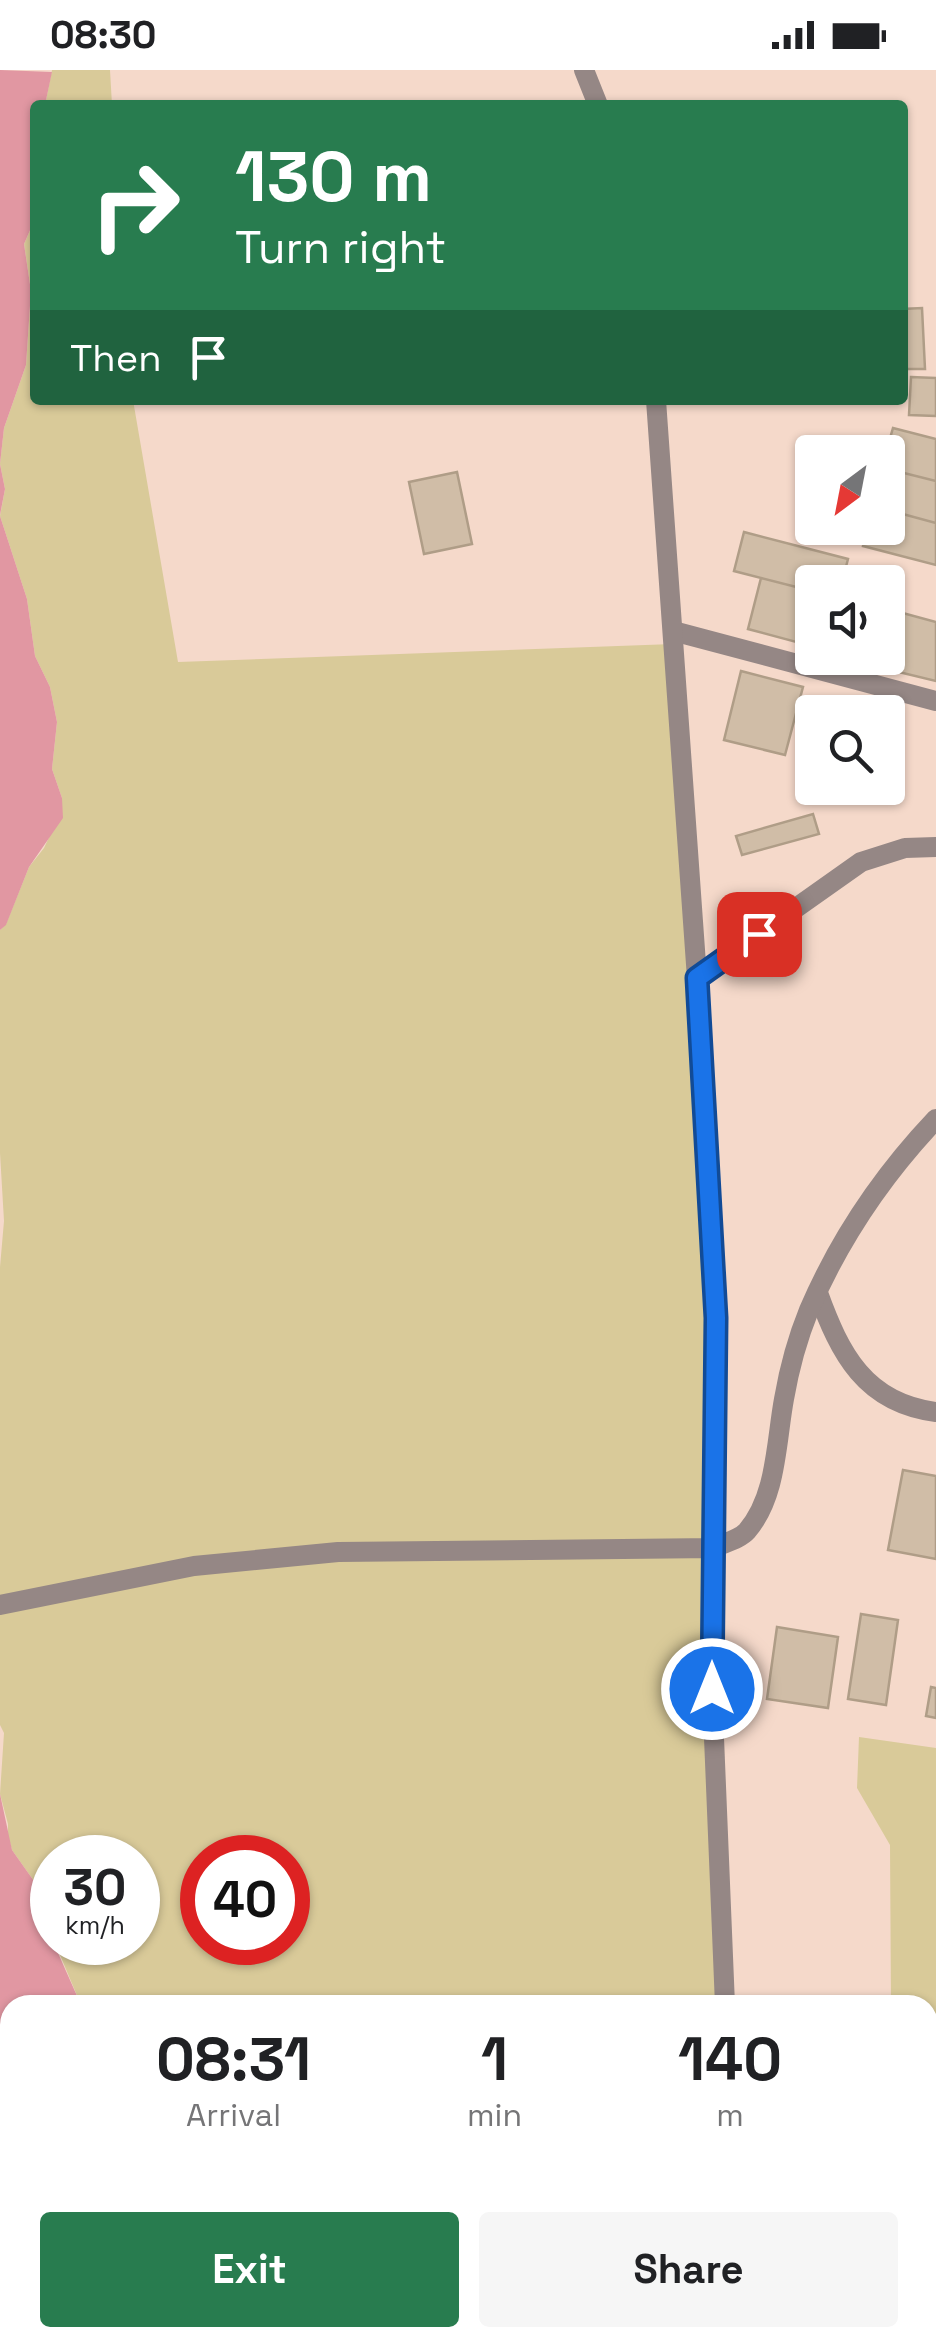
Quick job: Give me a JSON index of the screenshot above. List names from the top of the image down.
{
  "north": "bottom left",
  "page": {
    "status": "08:30",
    "turn": ["130 m", "Turn right"],
    "then": "Then",
    "speed": "30 km/h",
    "limit": "40",
    "eta": [
      "08:31",
      "Arrival",
      "1",
      "min",
      "140",
      "m"
    ],
    "buttons": ["Exit", "Share"]
  }
}
